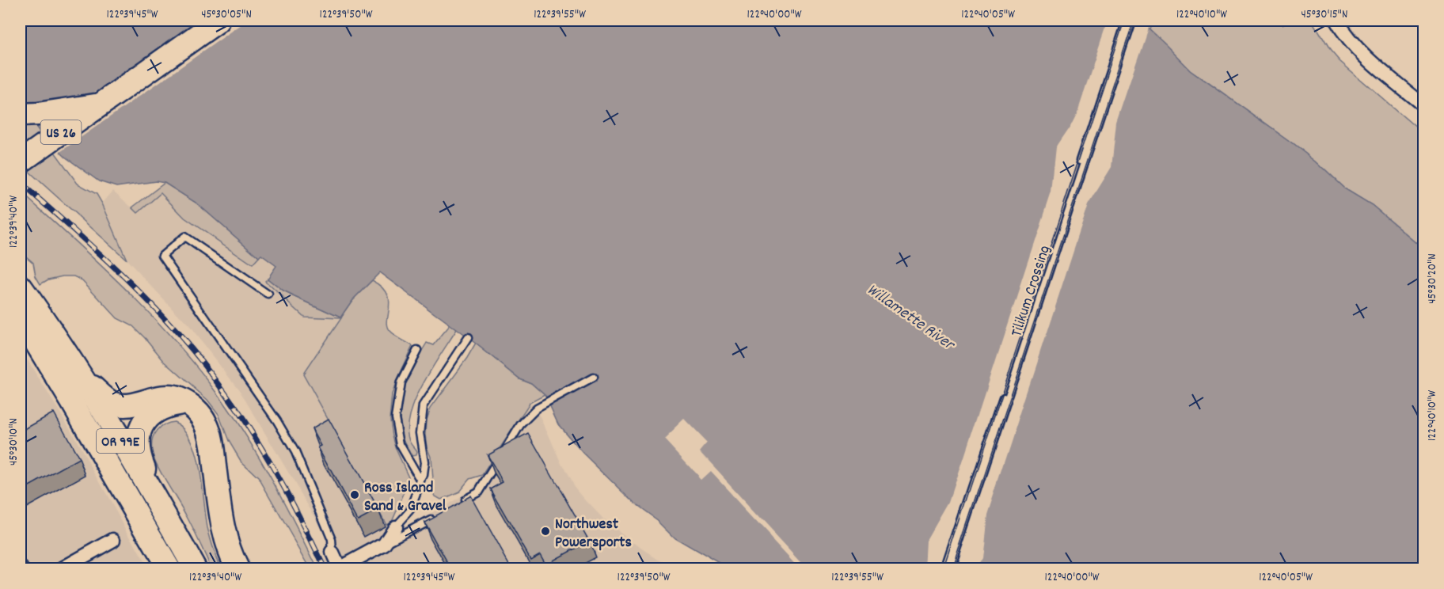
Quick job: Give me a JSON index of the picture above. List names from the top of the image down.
{
  "streets": {
    "highway": ["US 26", "OR 99E"],
    "lane": ["Tilikum Crossing"]
  },
  "water": ["Willamette River"],
  "places": ["Ross Island Sand & Gravel", "Northwest Powersports"],
  "coordinates": [
    "122°39'45\"W",
    "45°30'05\"N",
    "122°39'50\"W",
    "122°39'55\"W",
    "122°40'00\"W",
    "122°40'05\"W",
    "122°40'10\"W",
    "45°30'15\"N",
    "122°39'40\"W",
    "45°30'20\"N",
    "45°30'10\"N"
  ]
}
